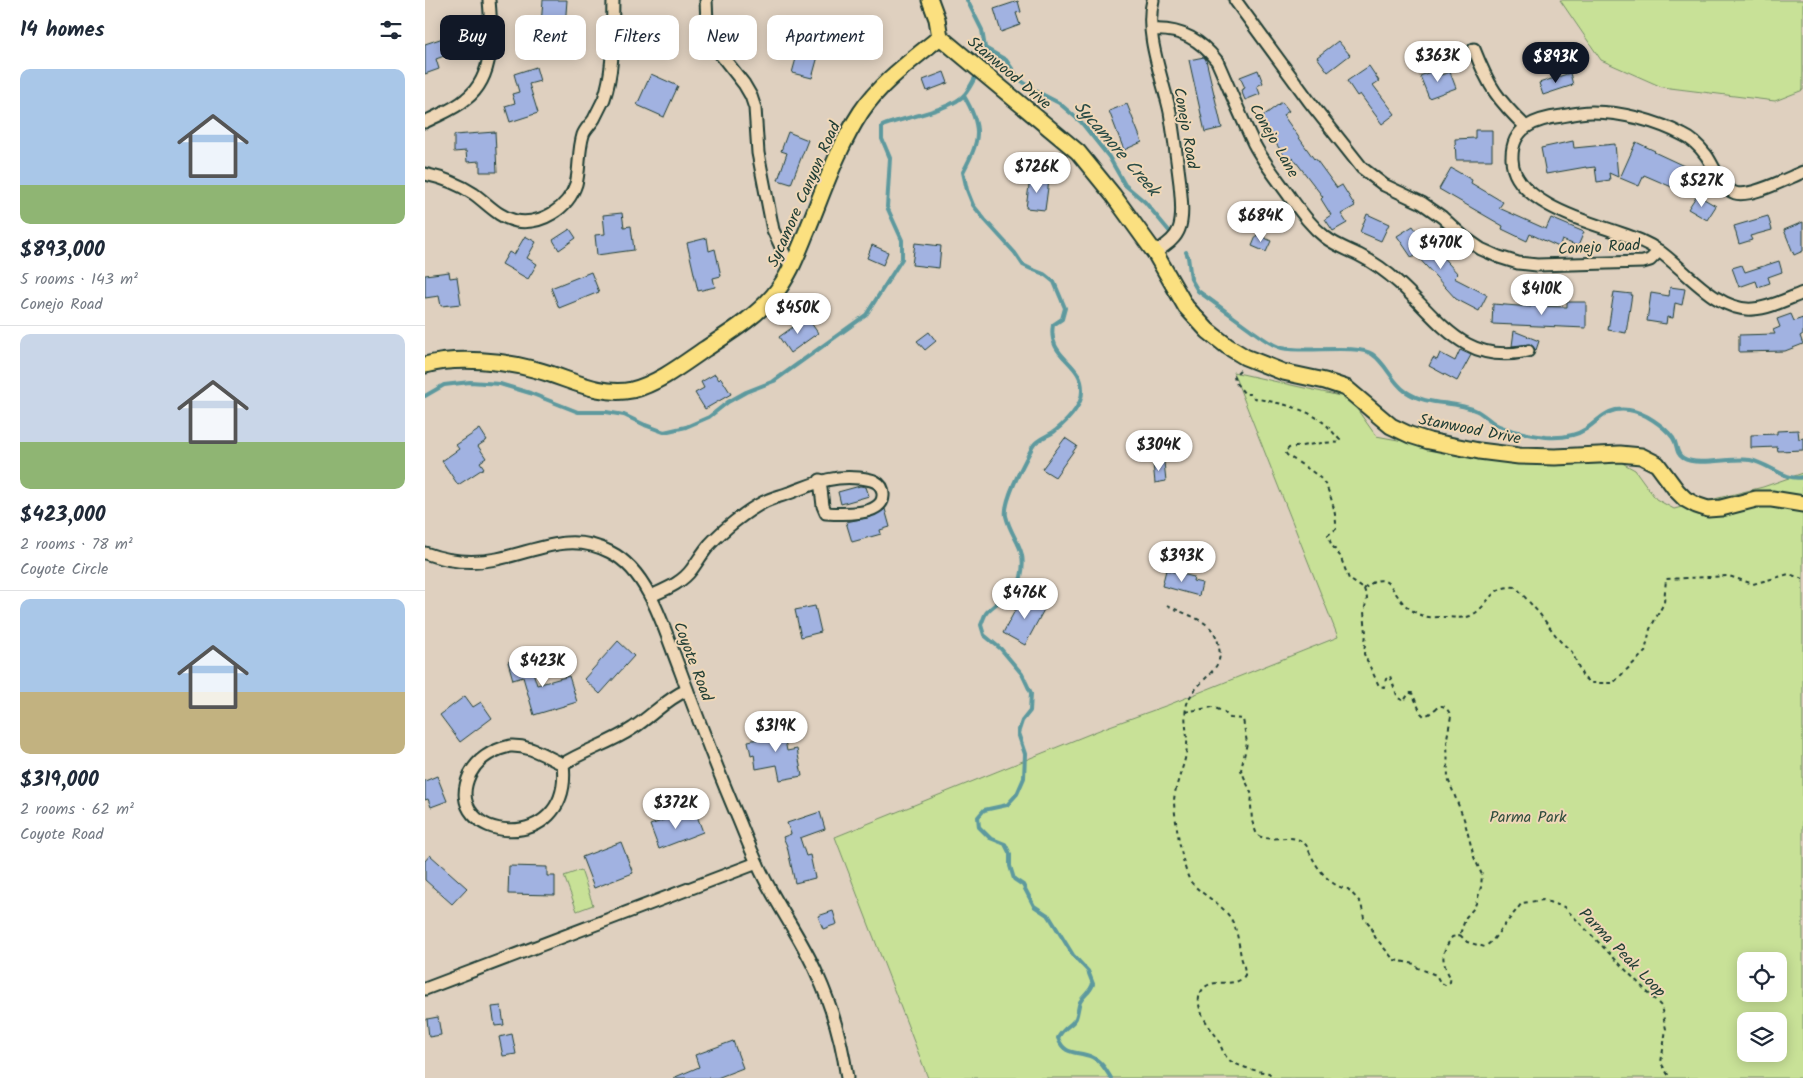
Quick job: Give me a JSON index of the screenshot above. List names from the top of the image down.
{
  "streets": {
    "main road": ["Stanwood Drive", "Sycamore Canyon Road"],
    "street": ["Conejo Road", "Conejo Lane", "Coyote Road"],
    "path": ["Parma Peak Loop"]
  },
  "crossings": [
    ["Stanwood Drive", "Conejo Road"],
    ["Stanwood Drive", "Sycamore Canyon Road"],
    ["Conejo Road", "Conejo Lane"]
  ],
  "water": ["Sycamore Creek"],
  "parks": ["Parma Park"],
  "page": {
    "heading": "14 homes",
    "chip": [
      "Buy",
      "Rent",
      "Filters",
      "New",
      "Apartment"
    ],
    "price": [
      "$363K",
      "$893K",
      "$726K",
      "$527K",
      "$684K",
      "$470K",
      "$410K",
      "$450K",
      "$304K",
      "$393K",
      "$476K",
      "$423K",
      "$319K",
      "$372K"
    ],
    "list": [
      {
        "name": "$893,000",
        "note": "5 rooms · 143 m² · Conejo Road"
      },
      {
        "name": "$423,000",
        "note": "2 rooms · 78 m² · Coyote Circle"
      },
      {
        "name": "$319,000",
        "note": "2 rooms · 62 m² · Coyote Road"
      }
    ]
  }
}
